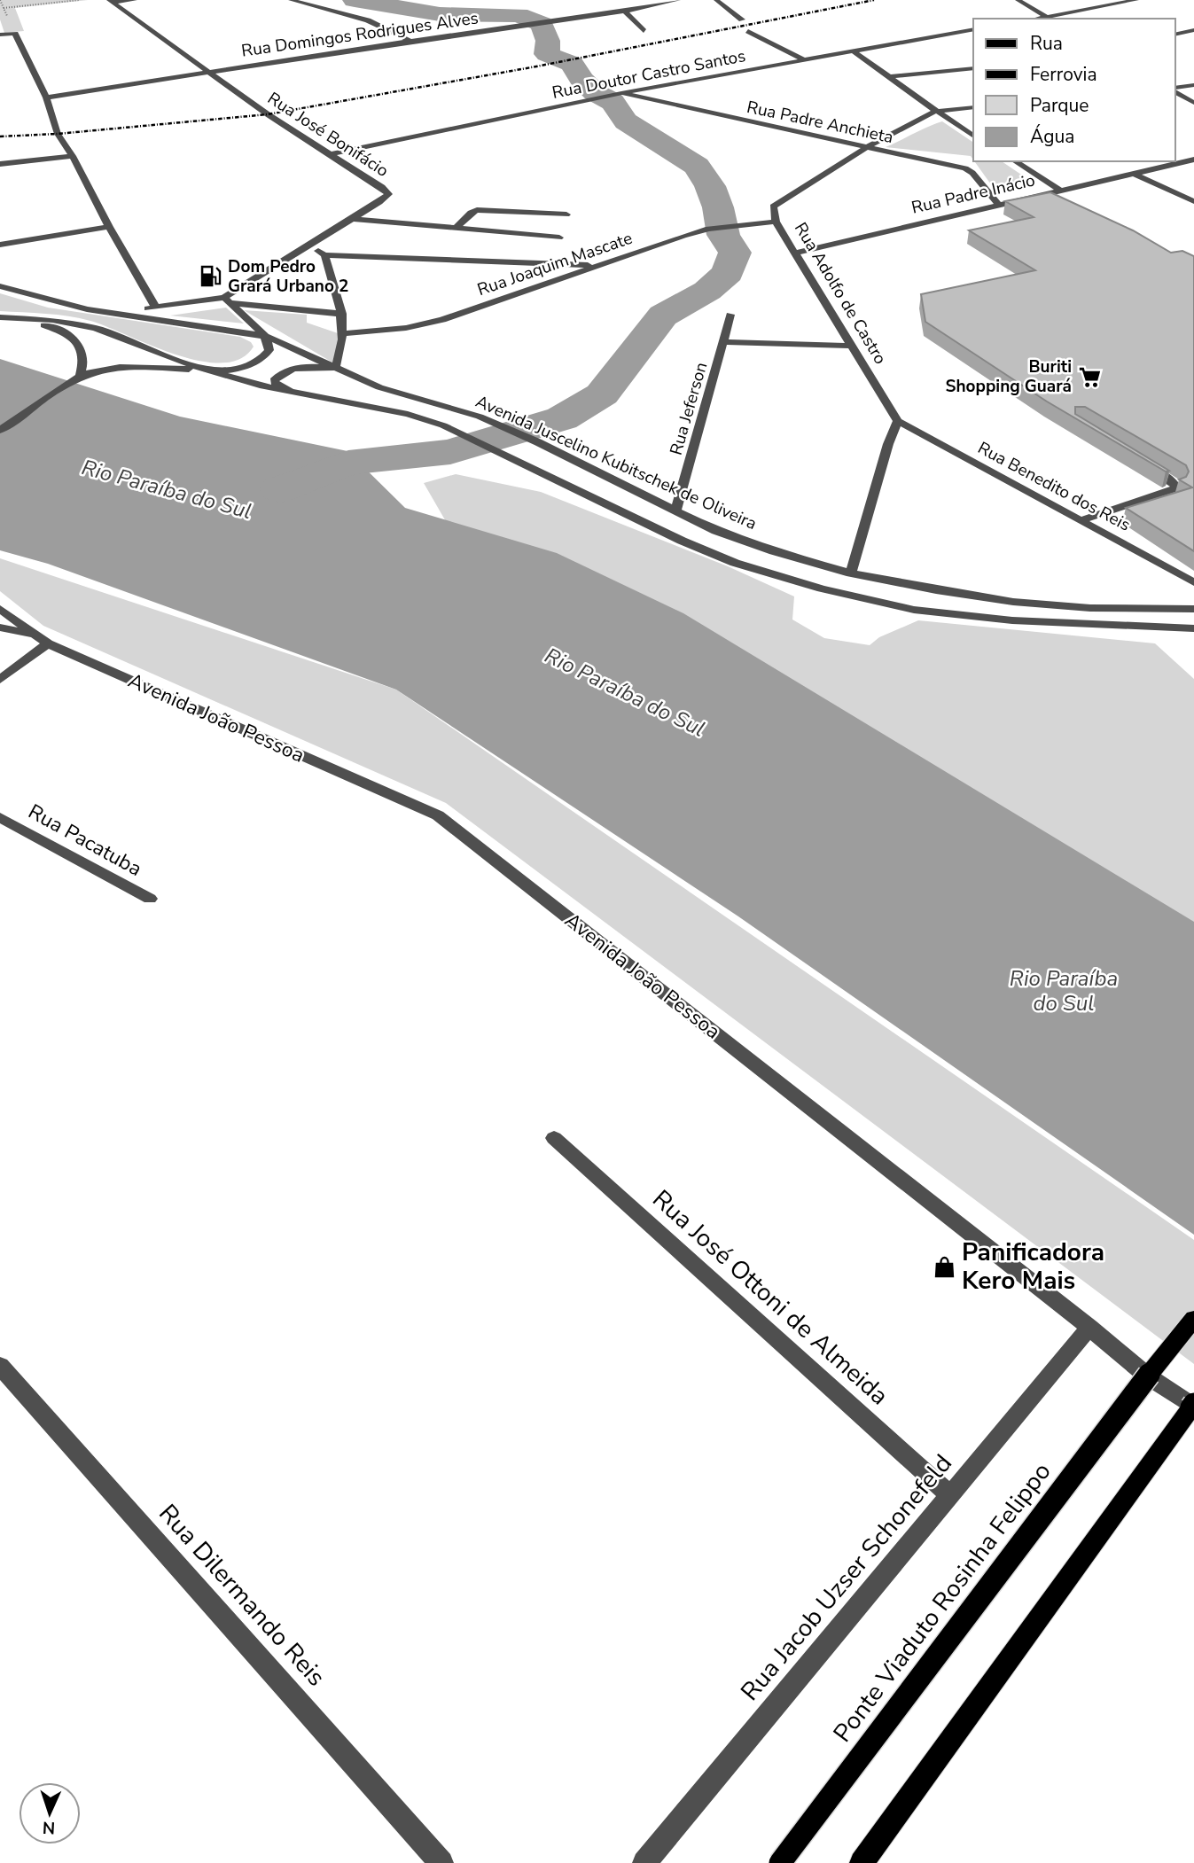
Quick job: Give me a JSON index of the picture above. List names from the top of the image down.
{
  "streets": {
    "main road": ["Ponte Viaduto Rosinha Felippo"],
    "street": [
      "Rua Domingos Rodrigues Alves",
      "Rua Doutor Castro Santos",
      "Rua Padre Anchieta",
      "Rua José Bonifácio",
      "Rua Padre Inácio",
      "Rua Joaquim Mascate",
      "Rua Adolfo de Castro",
      "Rua Jeferson",
      "Avenida Juscelino Kubitschek de Oliveira",
      "Rua Benedito dos Reis",
      "Avenida João Pessoa",
      "Rua Pacatuba",
      "Rua José Ottoni de Almeida",
      "Rua Jacob Uzser Schonefeld",
      "Rua Dilermando Reis"
    ]
  },
  "crossings": [
    ["Rua Domingos Rodrigues Alves", "Rua José Bonifácio"],
    ["Rua Doutor Castro Santos", "Rua Padre Anchieta"],
    ["Rua Doutor Castro Santos", "Rua José Bonifácio"],
    ["Rua Padre Anchieta", "Rua Padre Inácio"],
    ["Rua Padre Anchieta", "Rua Adolfo de Castro"],
    ["Rua Padre Inácio", "Rua Adolfo de Castro"],
    ["Rua Joaquim Mascate", "Rua Adolfo de Castro"],
    ["Rua Adolfo de Castro", "Rua Benedito dos Reis"],
    ["Rua Jeferson", "Avenida Juscelino Kubitschek de Oliveira"],
    ["Avenida João Pessoa", "Rua Jacob Uzser Schonefeld"],
    ["Rua José Ottoni de Almeida", "Rua Jacob Uzser Schonefeld"]
  ],
  "water": ["Rio Paraíba do Sul"],
  "places": {
    "fuel station": ["Dom Pedro Grará Urbano 2"],
    "supermarket": ["Buriti Shopping Guará"],
    "shop": ["Panificadora Kero Mais"]
  },
  "legend": [
    "Rua",
    "Ferrovia",
    "Parque",
    "Água"
  ],
  "north": "bottom"
}
